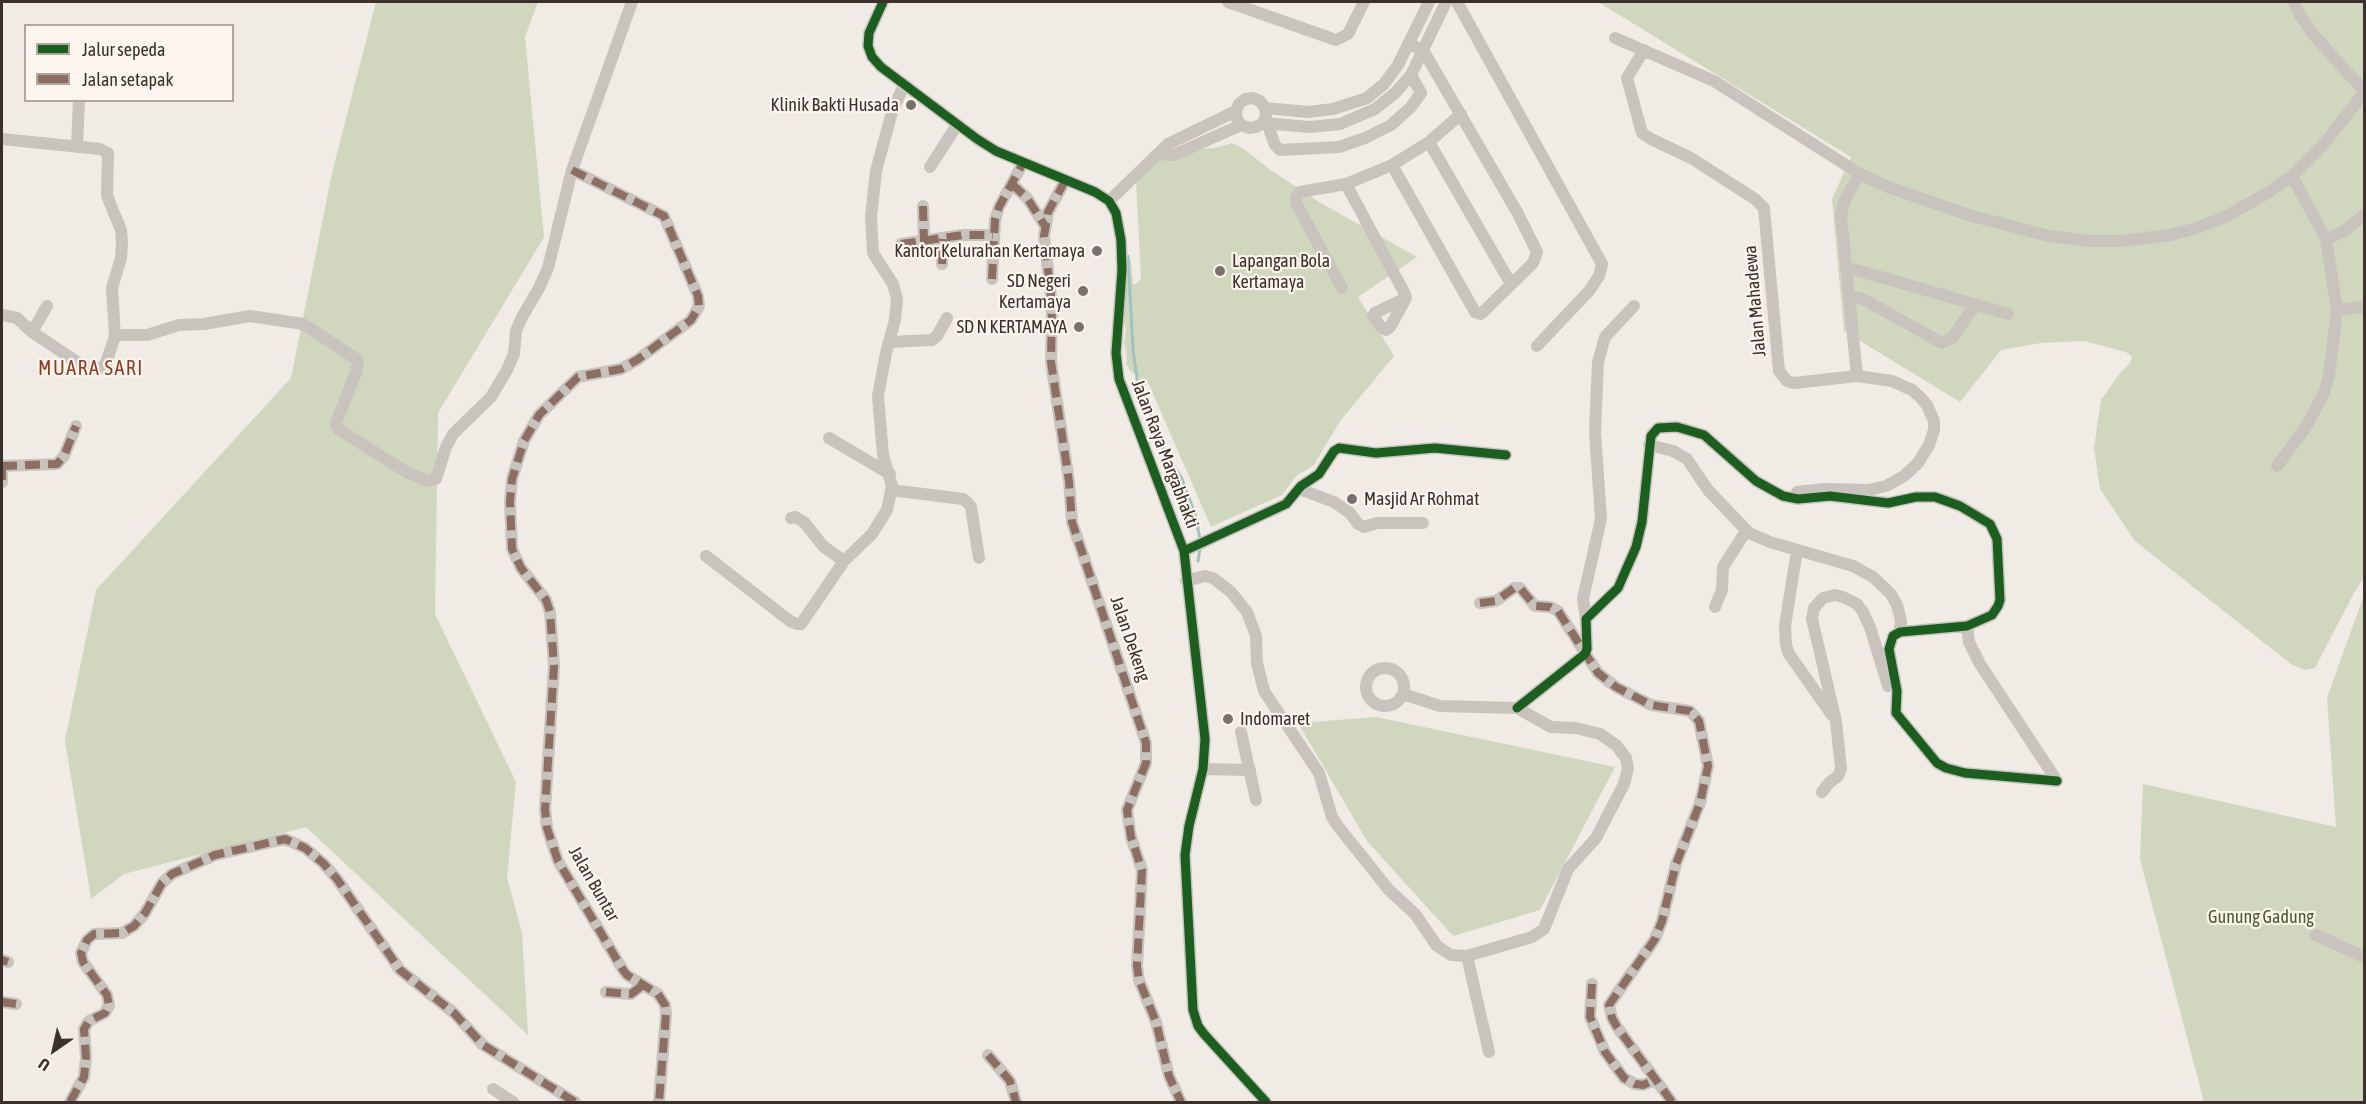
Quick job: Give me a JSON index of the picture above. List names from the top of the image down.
{
  "streets": {
    "street": [
      "Jalan Mahadewa",
      "Jalan Raya Margabhakti",
      "Jalan Dekeng",
      "Jalan Buntar"
    ]
  },
  "districts": ["MUARA SARI"],
  "parks": ["Gunung Gadung"],
  "places": [
    "Klinik Bakti Husada",
    "Kantor Kelurahan Kertamaya",
    "Lapangan Bola Kertamaya",
    "SD Negeri Kertamaya",
    "SD N KERTAMAYA",
    "Masjid Ar Rohmat",
    "Indomaret"
  ],
  "legend": ["Jalur sepeda", "Jalan setapak"],
  "north": "bottom left"
}
